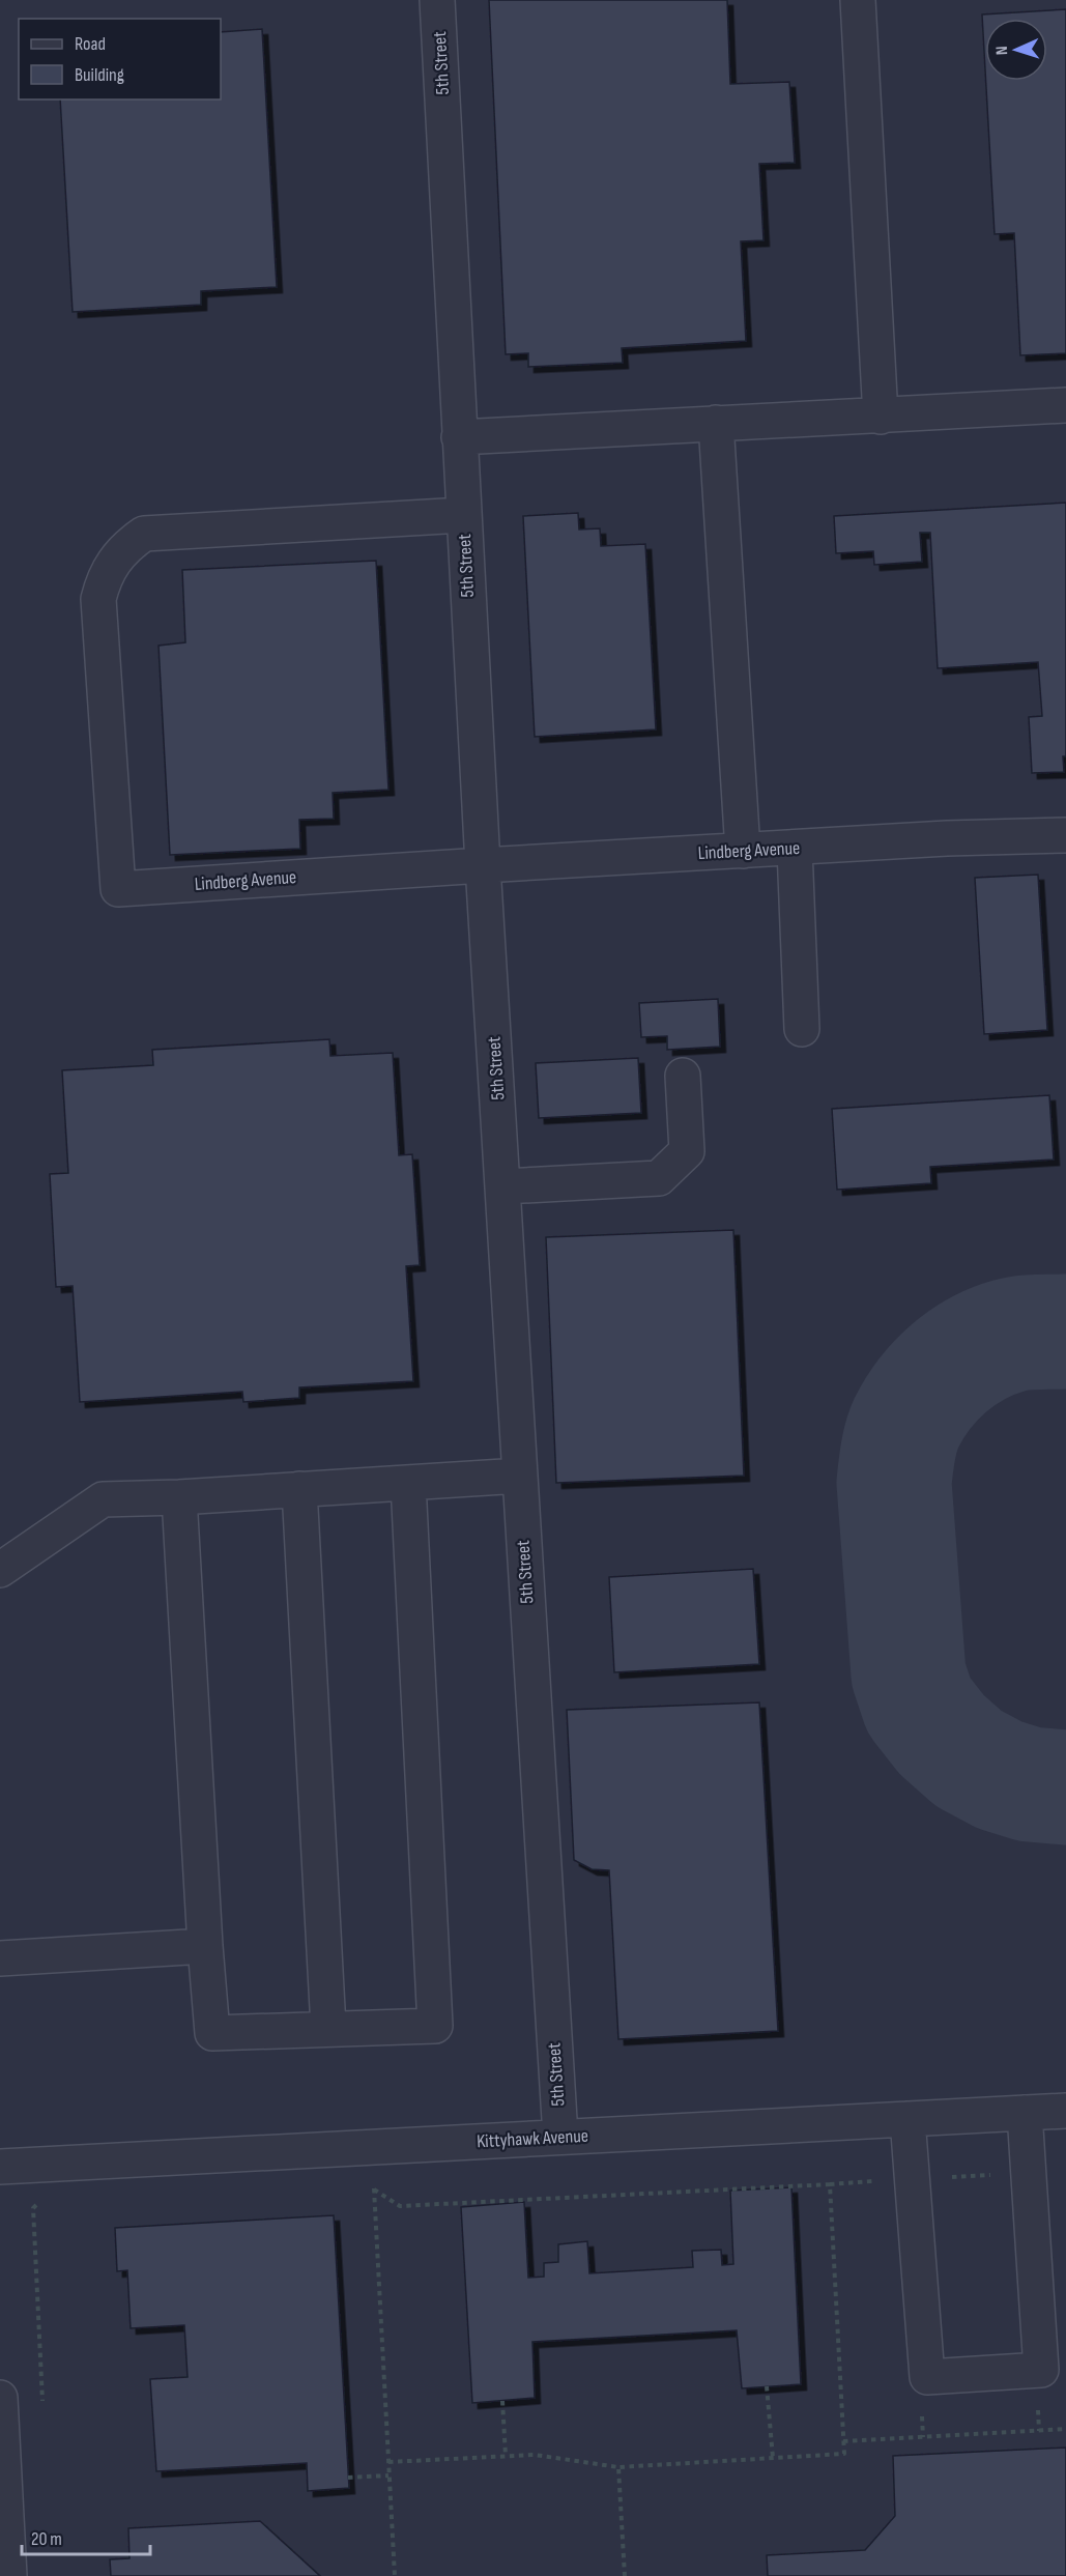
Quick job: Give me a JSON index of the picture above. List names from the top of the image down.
{
  "streets": {
    "street": ["5th Street", "Lindberg Avenue", "Kittyhawk Avenue"]
  },
  "crossings": [
    ["5th Street", "Lindberg Avenue"],
    ["5th Street", "Kittyhawk Avenue"]
  ],
  "legend": ["Road", "Building"],
  "scale_bar": "20 m",
  "north": "left"
}
